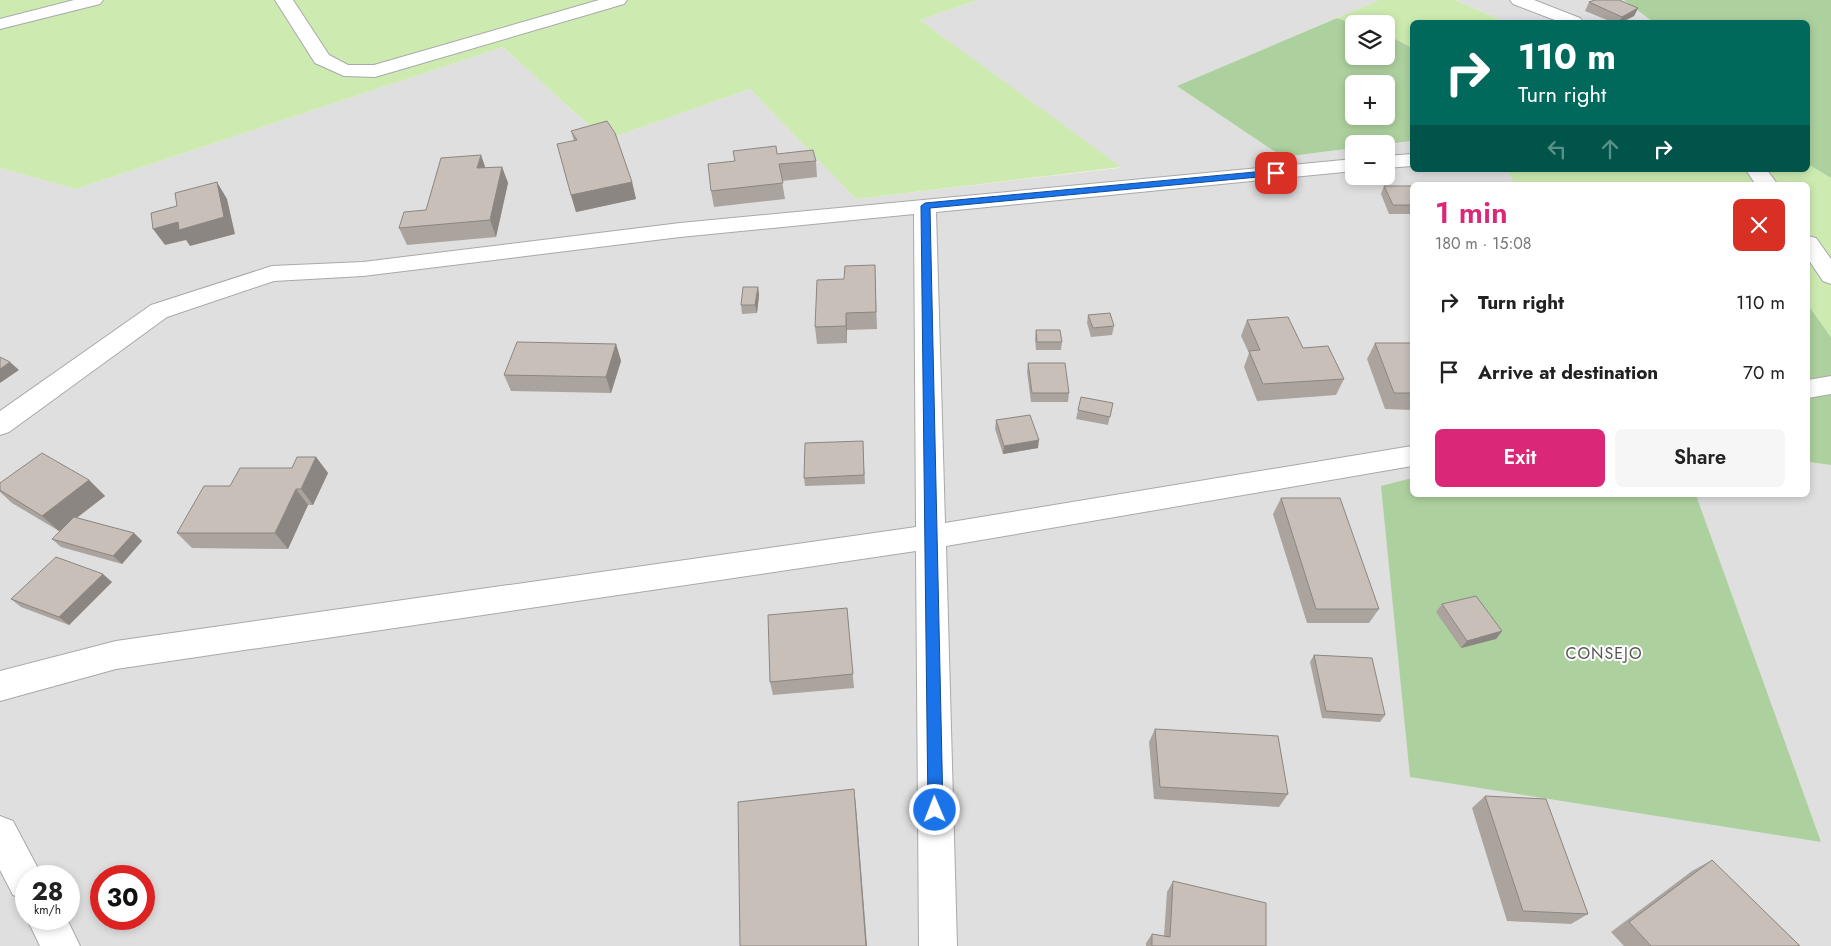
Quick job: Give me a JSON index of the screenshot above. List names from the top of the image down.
{
  "districts": ["CONSEJO"],
  "page": {
    "map_buttons": ["+", "−"],
    "turn": ["110 m", "Turn right"],
    "heading": ["1 min", "180 m · 15:08"],
    "list": [
      {
        "name": "Turn right",
        "value": "110 m"
      },
      {
        "name": "Arrive at destination",
        "value": "70 m"
      }
    ],
    "buttons": ["Exit", "Share"],
    "speed": "28 km/h",
    "limit": "30"
  }
}
